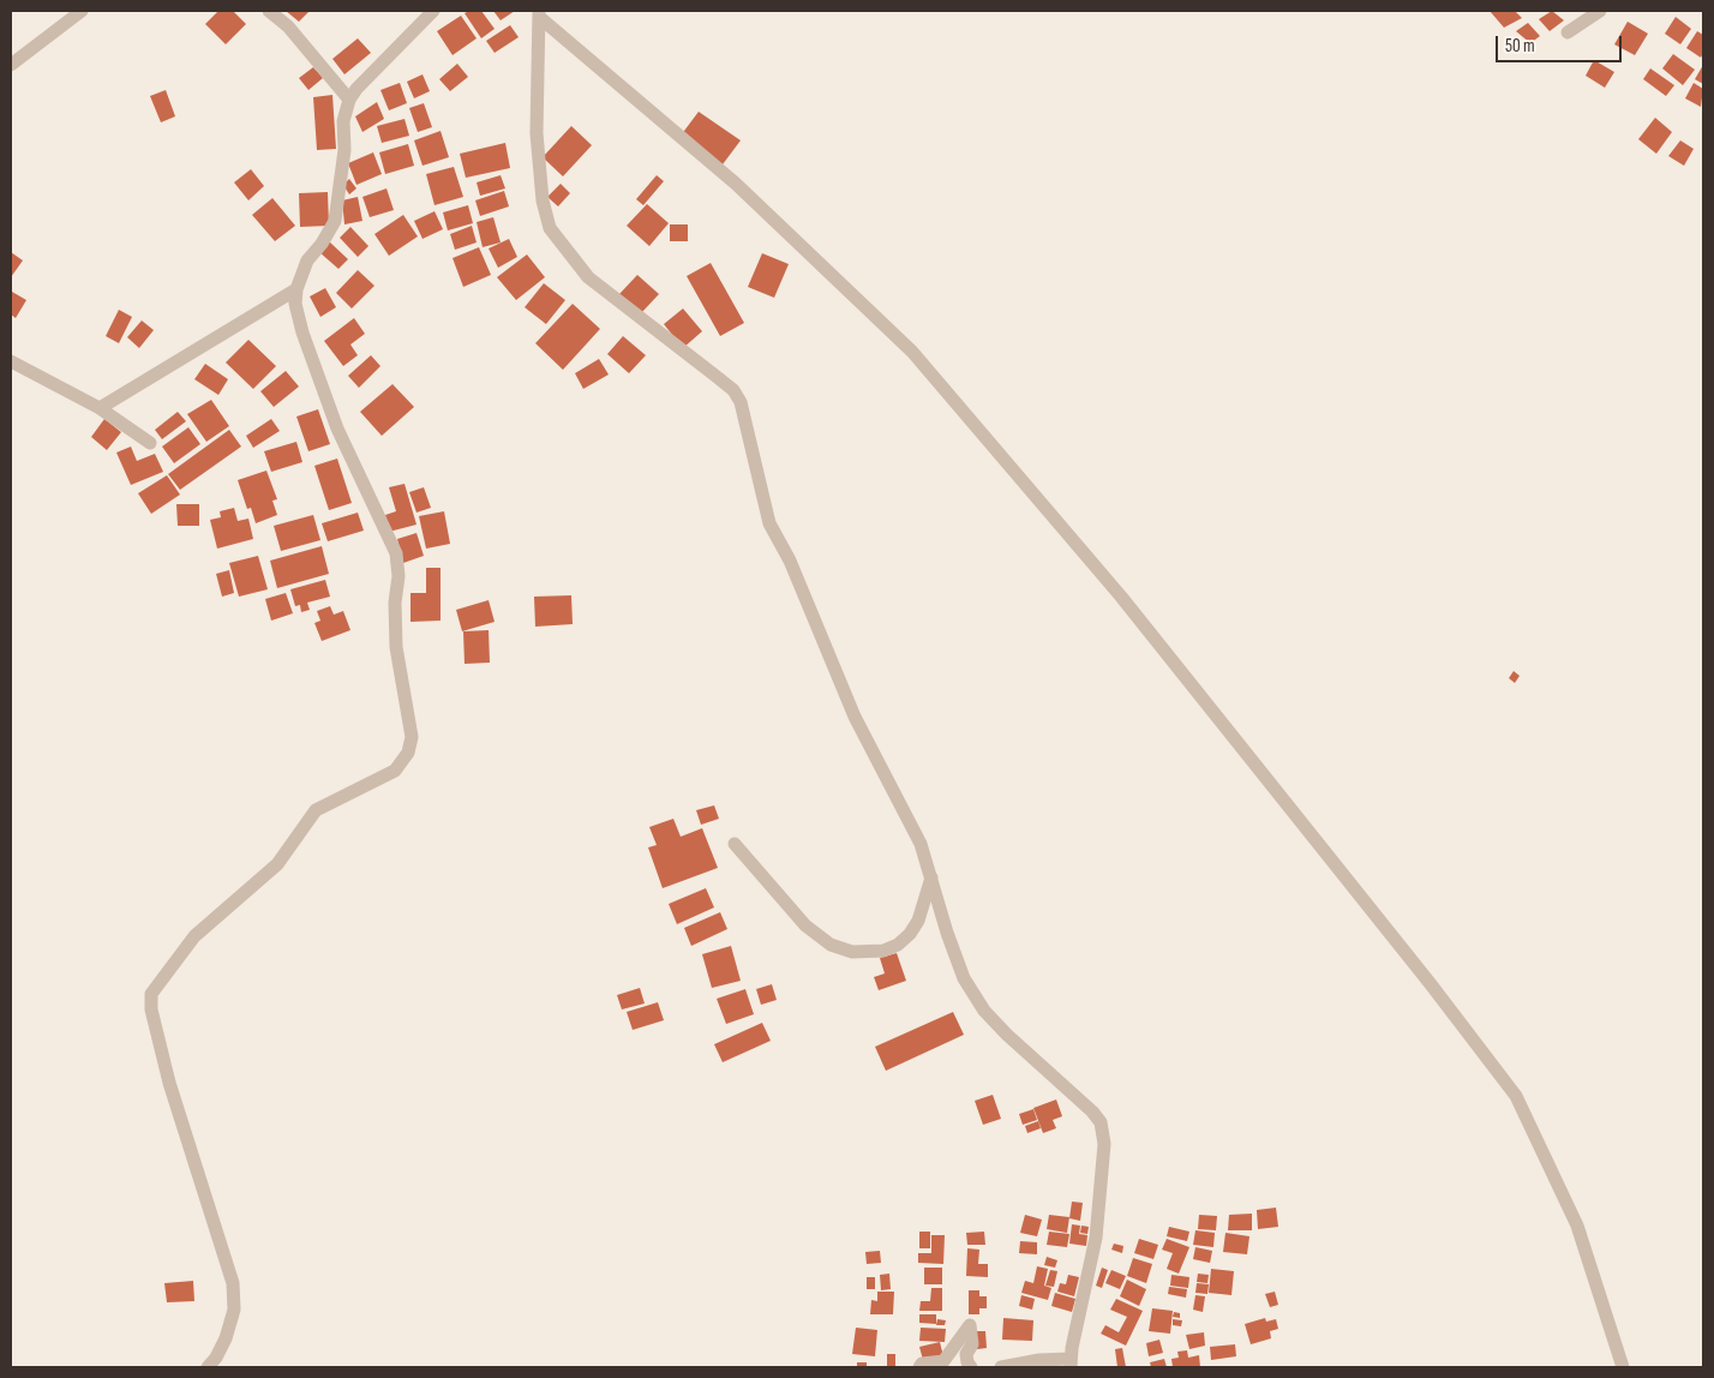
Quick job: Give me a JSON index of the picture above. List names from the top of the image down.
{
  "scale_bar": "50 m"
}
